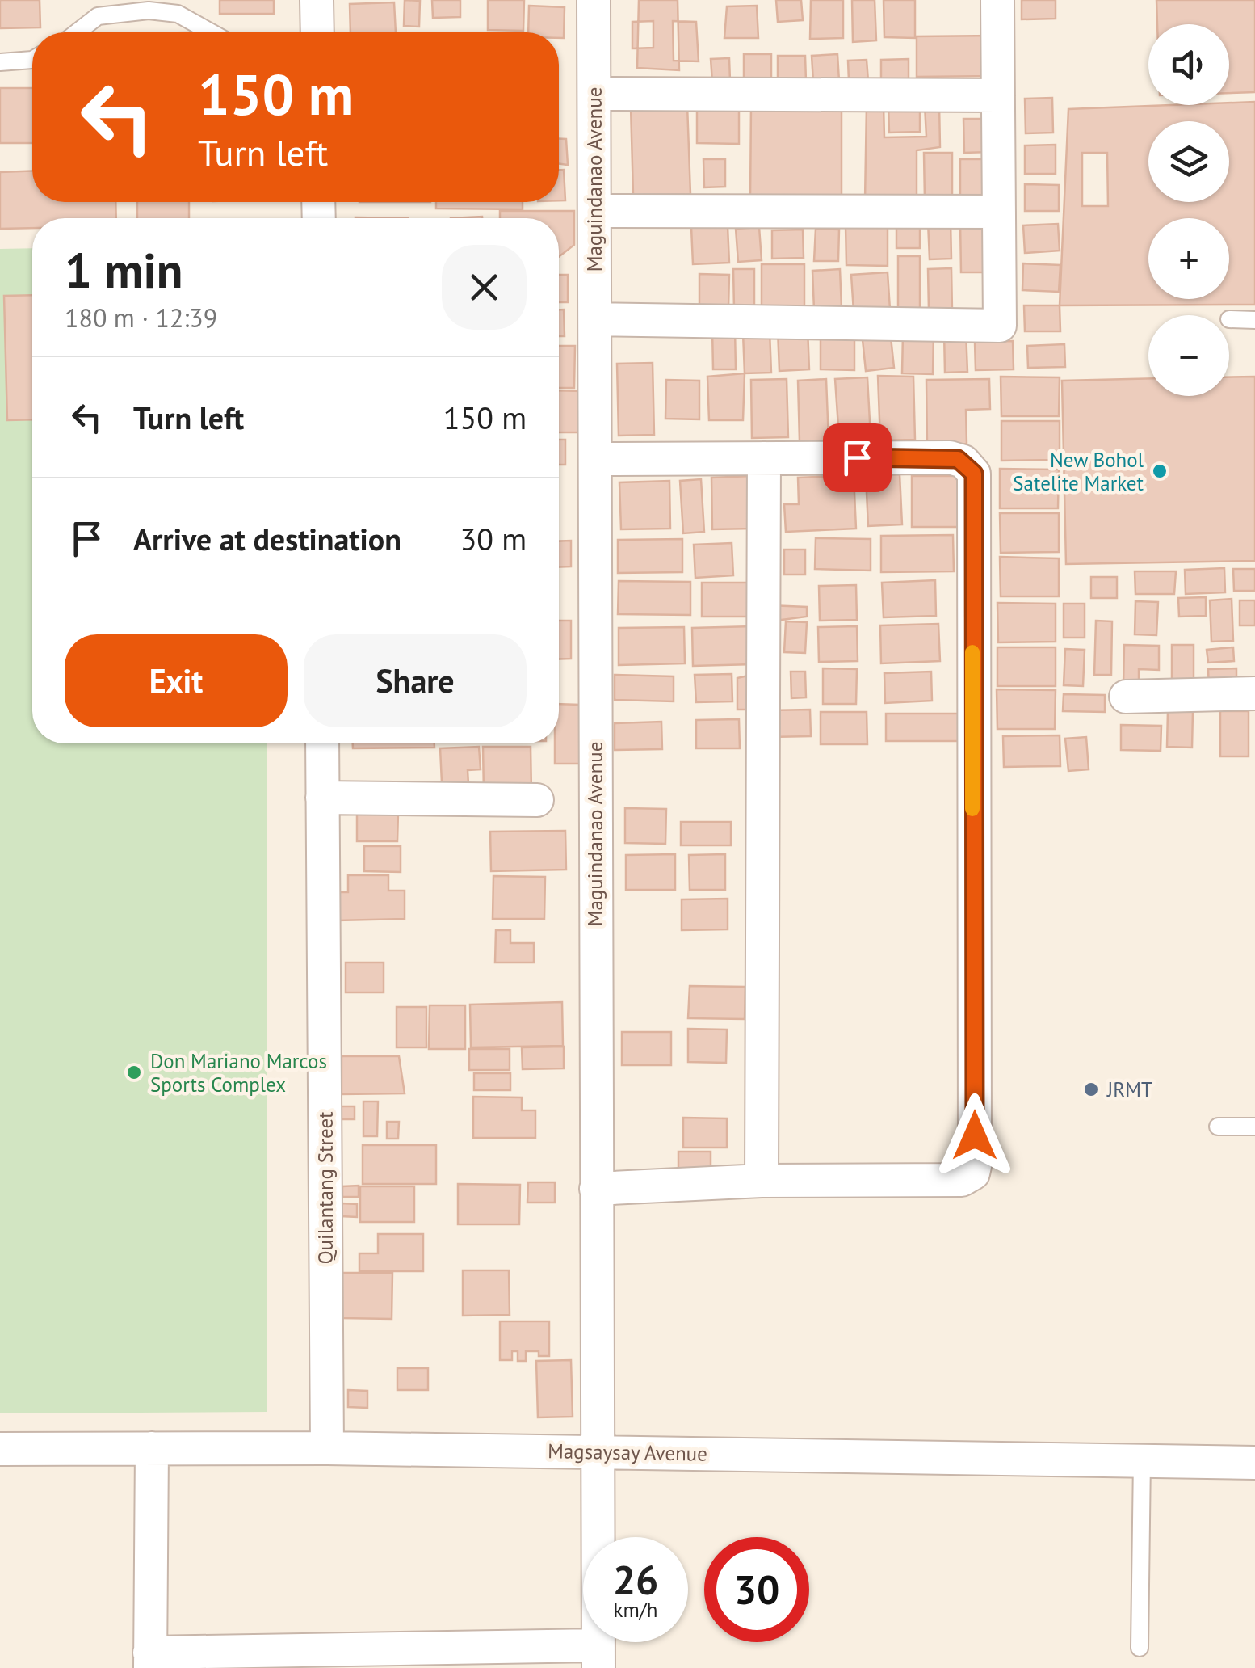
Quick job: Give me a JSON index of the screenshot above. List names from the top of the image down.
{
  "streets": {
    "street": ["Maguindanao Avenue", "Quilantang Street", "Magsaysay Avenue"]
  },
  "crossings": [
    ["Maguindanao Avenue", "Magsaysay Avenue"],
    ["Quilantang Street", "Magsaysay Avenue"]
  ],
  "places": ["New Bohol Satelite Market", "Don Mariano Marcos Sports Complex", "JRMT"],
  "page": {
    "map_buttons": ["+", "−"],
    "turn": ["150 m", "Turn left"],
    "heading": ["1 min", "180 m · 12:39"],
    "list": [
      {
        "name": "Turn left",
        "value": "150 m"
      },
      {
        "name": "Arrive at destination",
        "value": "30 m"
      }
    ],
    "buttons": ["Exit", "Share"],
    "speed": "26 km/h",
    "limit": "30"
  }
}
